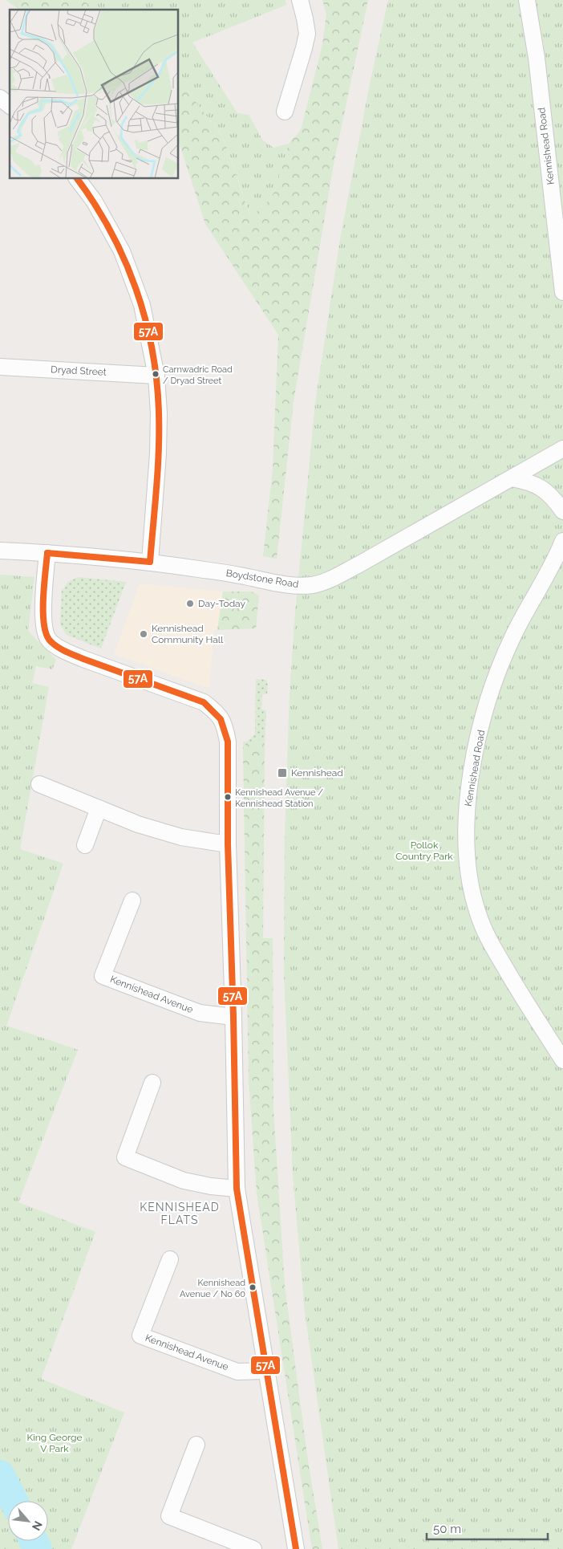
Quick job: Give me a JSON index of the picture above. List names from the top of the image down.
{
  "streets": {
    "street": [
      "Kennishead Road",
      "Dryad Street",
      "Boydstone Road",
      "Kennishead Avenue"
    ]
  },
  "districts": ["KENNISHEAD FLATS"],
  "parks": ["Pollok Country Park", "King George V Park"],
  "places": {
    "other": [
      "Carnwadric Road / Dryad Street",
      "Day-Today",
      "Kennishead Community Hall",
      "Kennishead Avenue / Kennishead Station",
      "Kennishead Avenue / No 60"
    ],
    "transit": ["Kennishead"]
  },
  "lines": ["transit line 57A"],
  "scale_bar": "50 m",
  "north": "bottom right"
}
